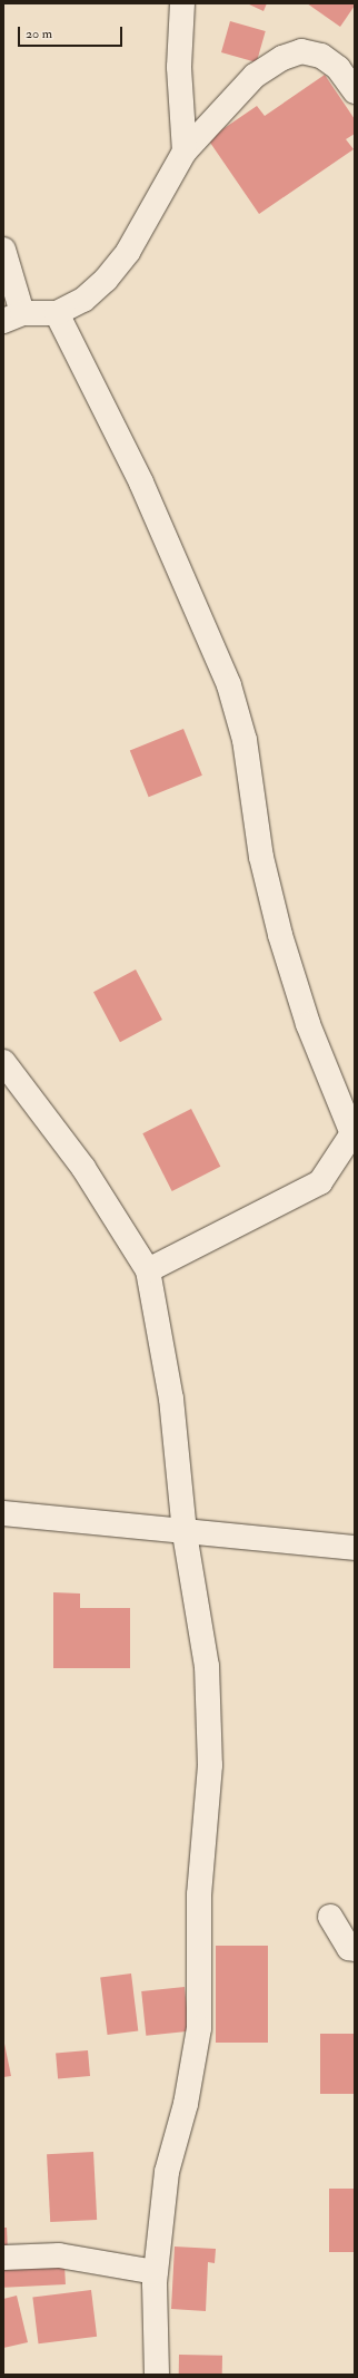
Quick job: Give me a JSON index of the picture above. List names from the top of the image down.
{
  "scale_bar": "20 m"
}
